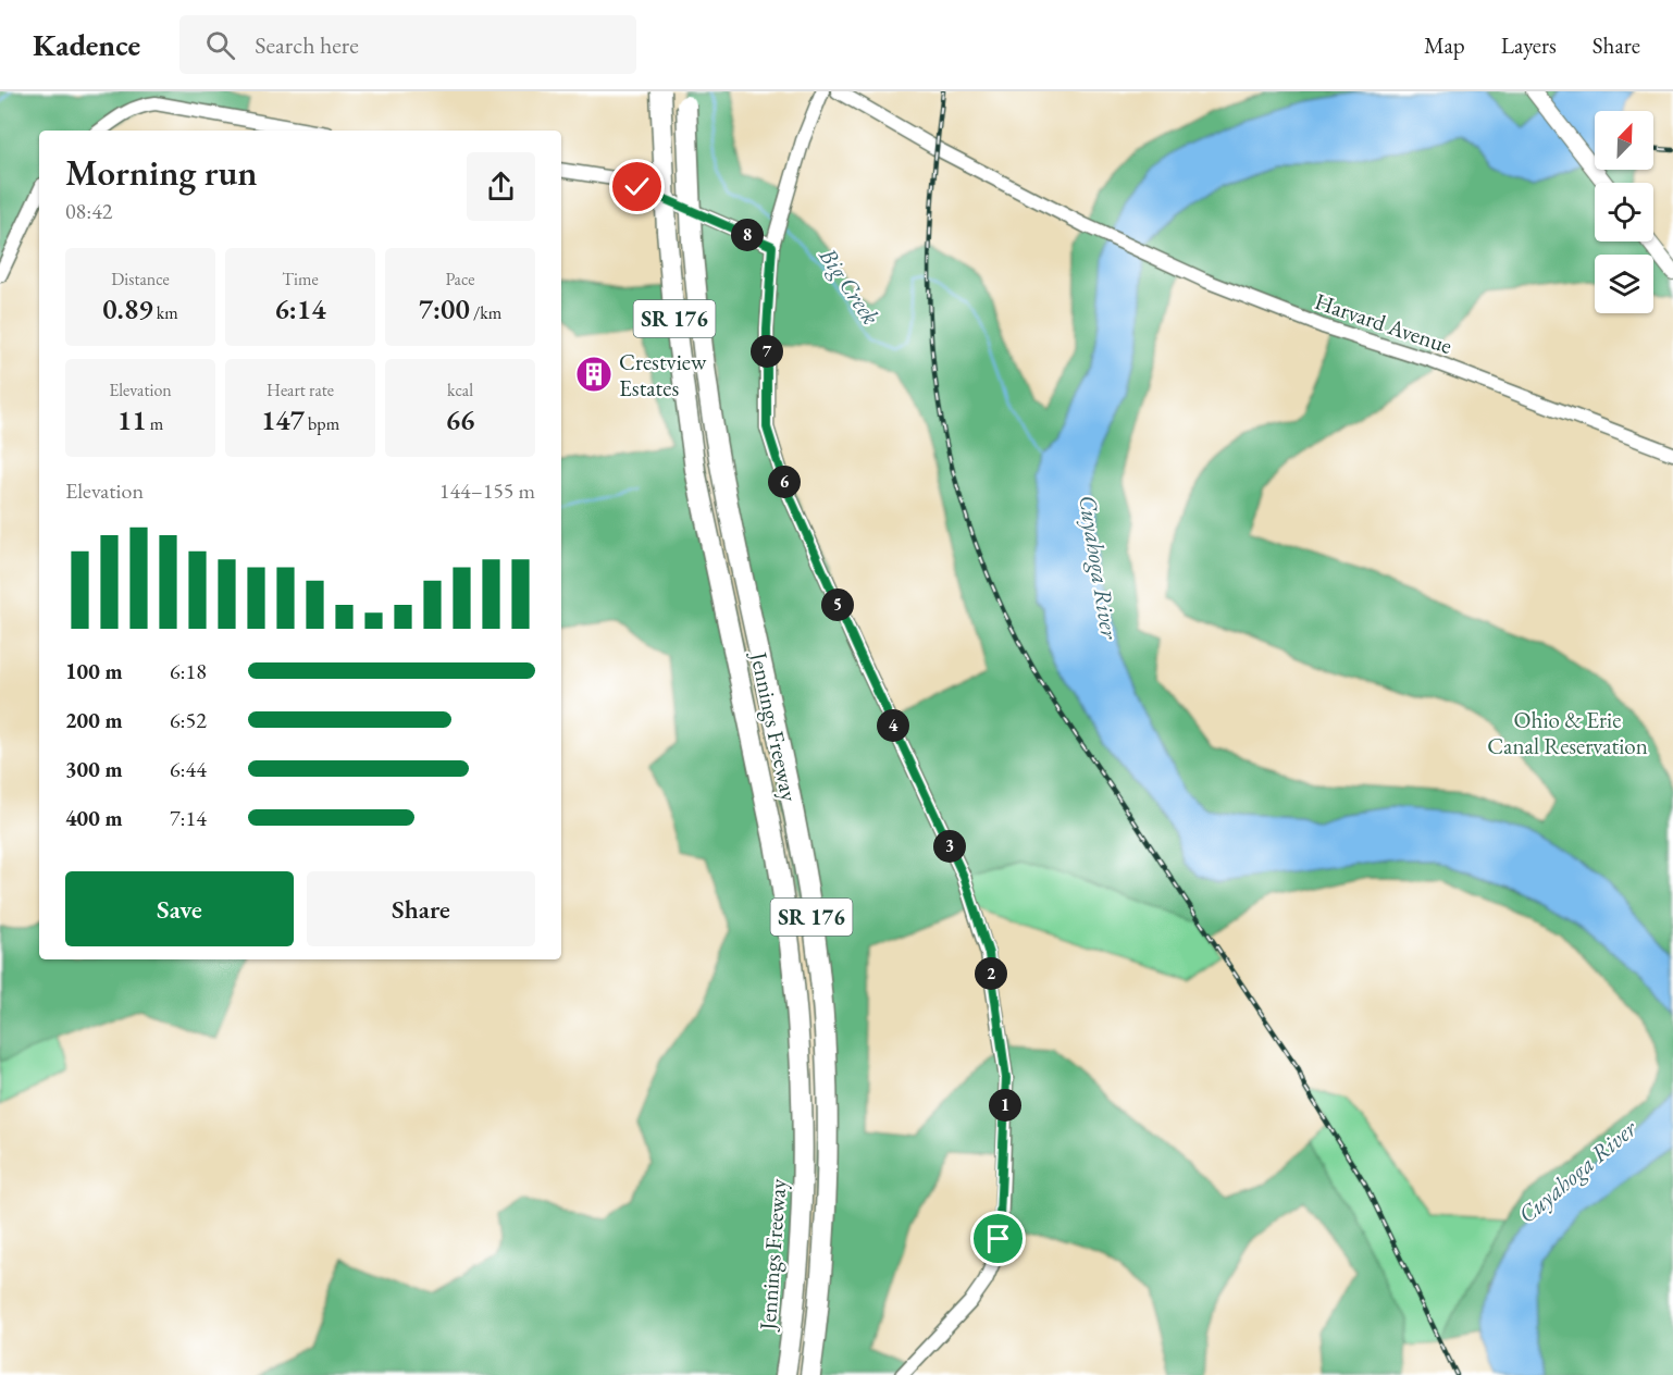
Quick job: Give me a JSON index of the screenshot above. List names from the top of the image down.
{
  "streets": {
    "highway": ["SR 176", "Jennings Freeway"],
    "street": ["Harvard Avenue"]
  },
  "water": ["Big Creek", "Cuyahoga River"],
  "parks": ["Ohio & Erie Canal Reservation"],
  "places": {
    "building": ["Crestview Estates"]
  },
  "north": "top right",
  "page": {
    "header": "Kadence",
    "search": "Search here",
    "nav": ["Map", "Layers", "Share"],
    "heading": ["Morning run", "08:42"],
    "pins": [
      "8",
      "7",
      "6",
      "5",
      "4",
      "3",
      "2",
      "1"
    ],
    "stats": [
      ["Distance", "0.89 km"],
      ["Time", "6:14"],
      ["Pace", "7:00 /km"],
      ["Elevation", "11 m"],
      ["Heart rate", "147 bpm"],
      ["kcal", "66"]
    ],
    "chart": ["Elevation", "144–155 m"],
    "list": [
      {
        "name": "100 m",
        "note": "6:18"
      },
      {
        "name": "200 m",
        "note": "6:52"
      },
      {
        "name": "300 m",
        "note": "6:44"
      },
      {
        "name": "400 m",
        "note": "7:14"
      }
    ],
    "buttons": ["Save", "Share"]
  }
}
